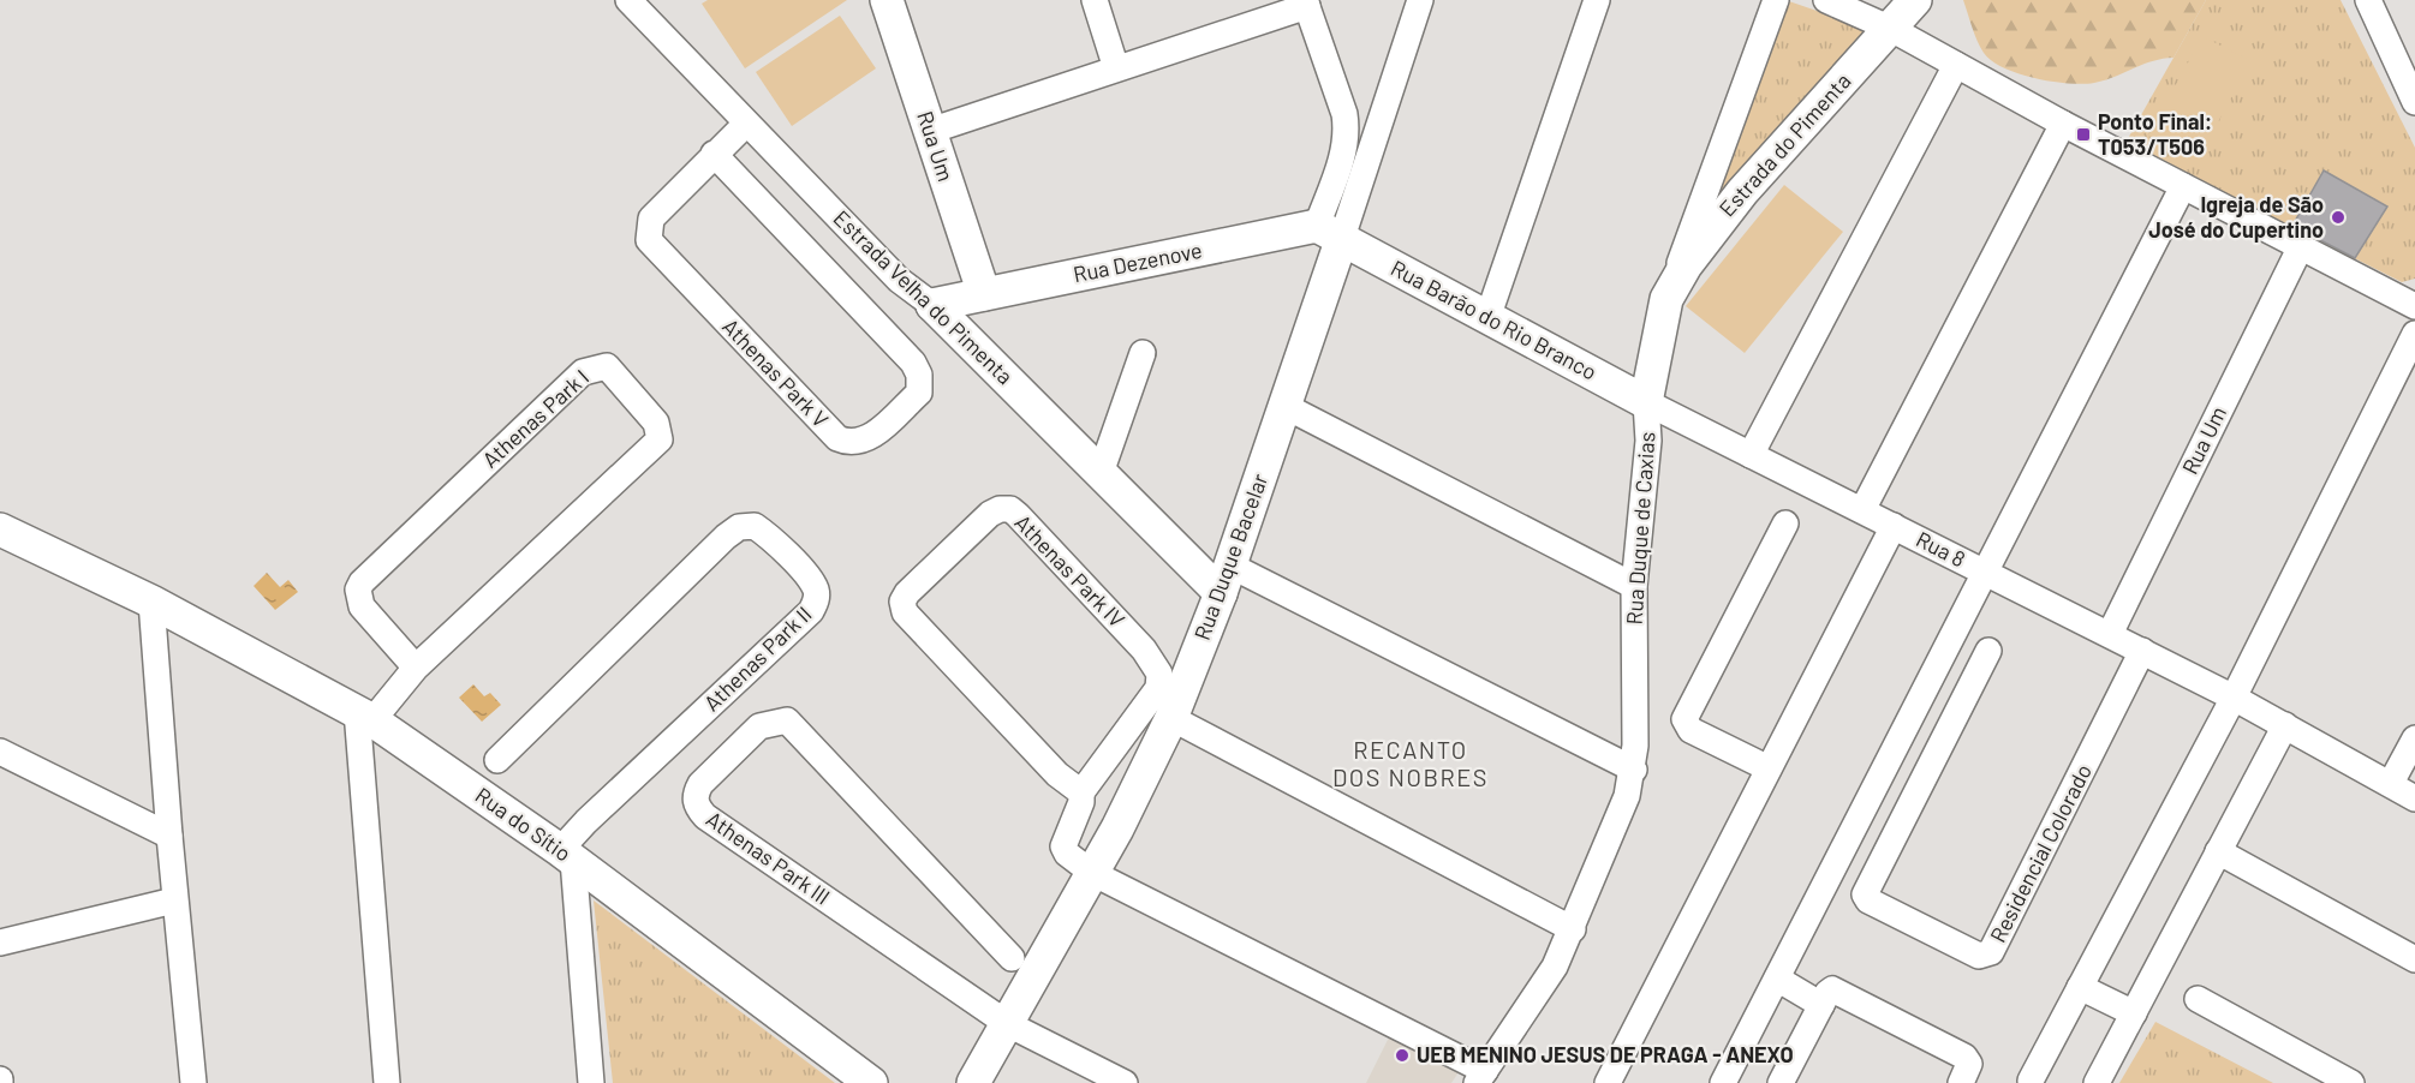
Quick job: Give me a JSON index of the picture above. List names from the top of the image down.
{
  "streets": {
    "main road": [
      "Estrada do Pimenta",
      "Rua Um",
      "Rua Dezenove",
      "Estrada Velha do Pimenta",
      "Rua Barão do Rio Branco",
      "Rua Duque de Caxias",
      "Rua Duque Bacelar",
      "Rua do Sítio"
    ],
    "street": [
      "Athenas Park V",
      "Athenas Park I",
      "Rua 8",
      "Athenas Park IV",
      "Athenas Park II",
      "Residencial Colorado",
      "Athenas Park III"
    ]
  },
  "crossings": [
    ["Estrada do Pimenta", "Rua Duque de Caxias"],
    ["Rua Um", "Rua Dezenove"],
    ["Rua Um", "Rua 8"],
    ["Rua Dezenove", "Estrada Velha do Pimenta"],
    ["Rua Dezenove", "Rua Barão do Rio Branco"],
    ["Rua Dezenove", "Rua Duque Bacelar"],
    ["Estrada Velha do Pimenta", "Athenas Park V"],
    ["Estrada Velha do Pimenta", "Rua Duque Bacelar"],
    ["Rua Barão do Rio Branco", "Rua Duque de Caxias"],
    ["Rua Barão do Rio Branco", "Rua 8"],
    ["Rua Barão do Rio Branco", "Rua Duque Bacelar"],
    ["Athenas Park I", "Rua do Sítio"],
    ["Rua Duque de Caxias", "Rua 8"],
    ["Rua 8", "Residencial Colorado"],
    ["Rua Duque Bacelar", "Athenas Park IV"],
    ["Rua Duque Bacelar", "Athenas Park III"],
    ["Athenas Park II", "Rua do Sítio"]
  ],
  "districts": ["RECANTO DOS NOBRES"],
  "places": {
    "transit": ["Ponto Final: T053/T506"],
    "other": ["Igreja de São José do Cupertino", "UEB MENINO JESUS DE PRAGA - ANEXO"]
  }
}
